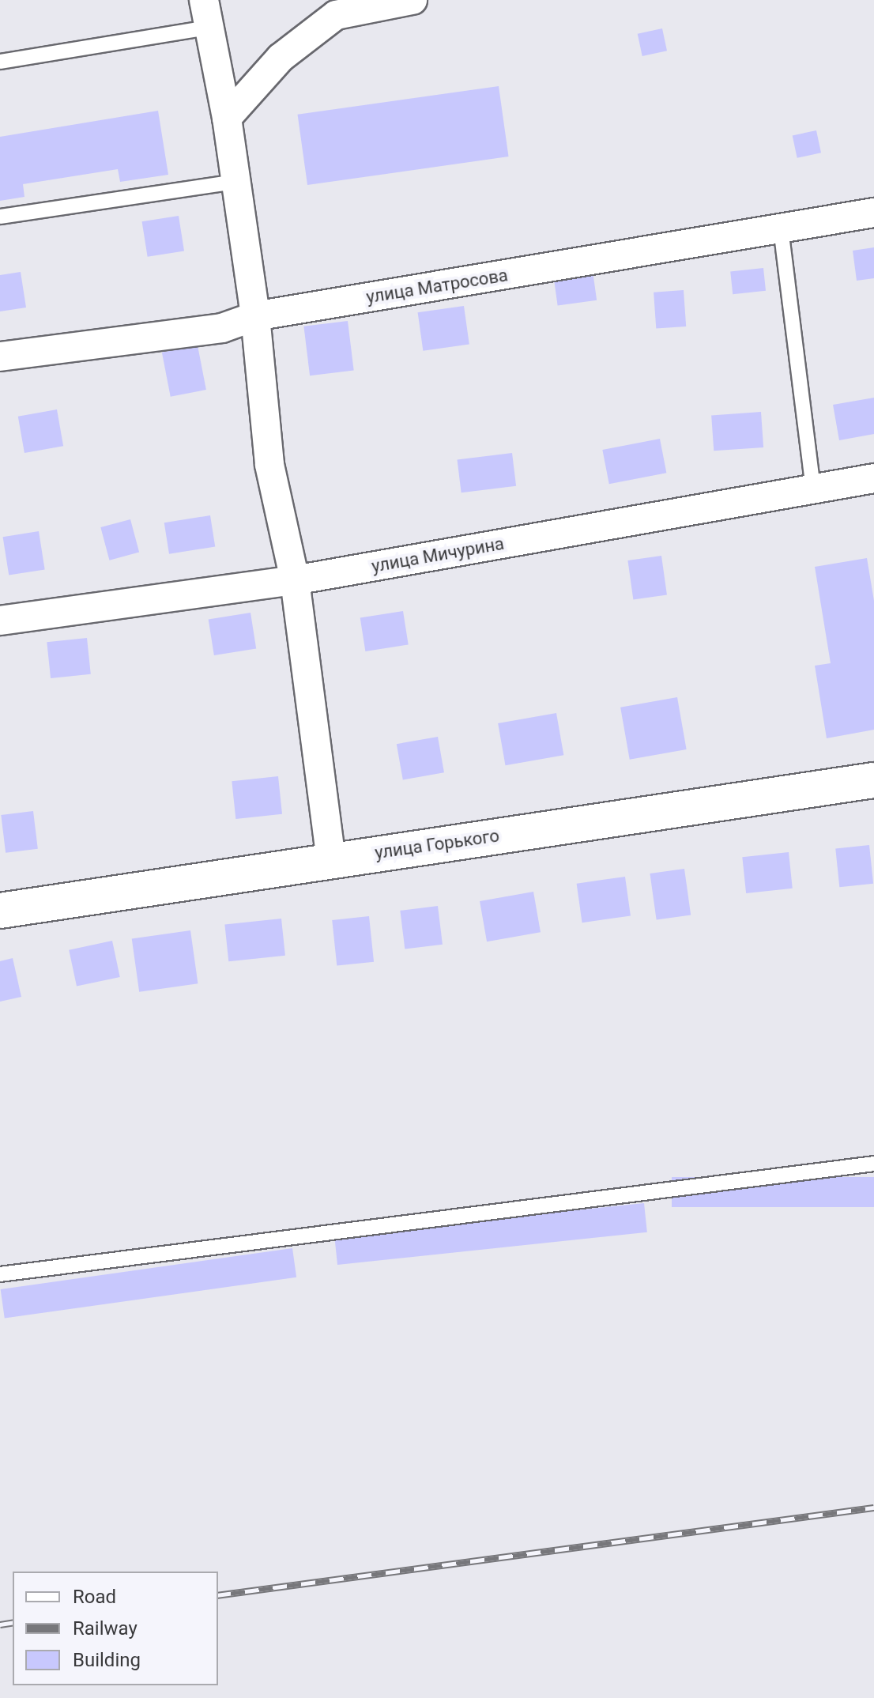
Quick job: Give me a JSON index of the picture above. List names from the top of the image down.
{
  "streets": {
    "main road": ["улица Горького"],
    "street": ["улица Матросова", "улица Мичурина"]
  },
  "legend": ["Road", "Railway", "Building"]
}
